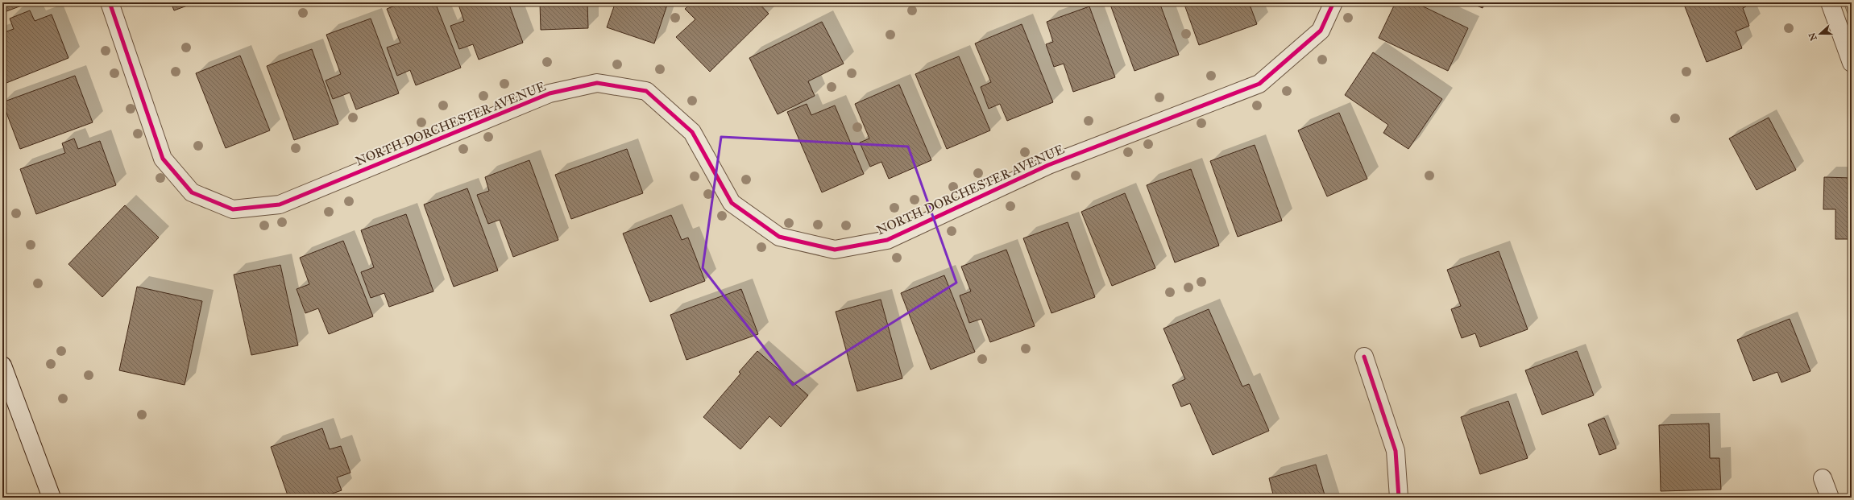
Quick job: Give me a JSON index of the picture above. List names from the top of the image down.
{
  "streets": {
    "street": ["NORTH DORCHESTER AVENUE"]
  },
  "north": "left"
}
